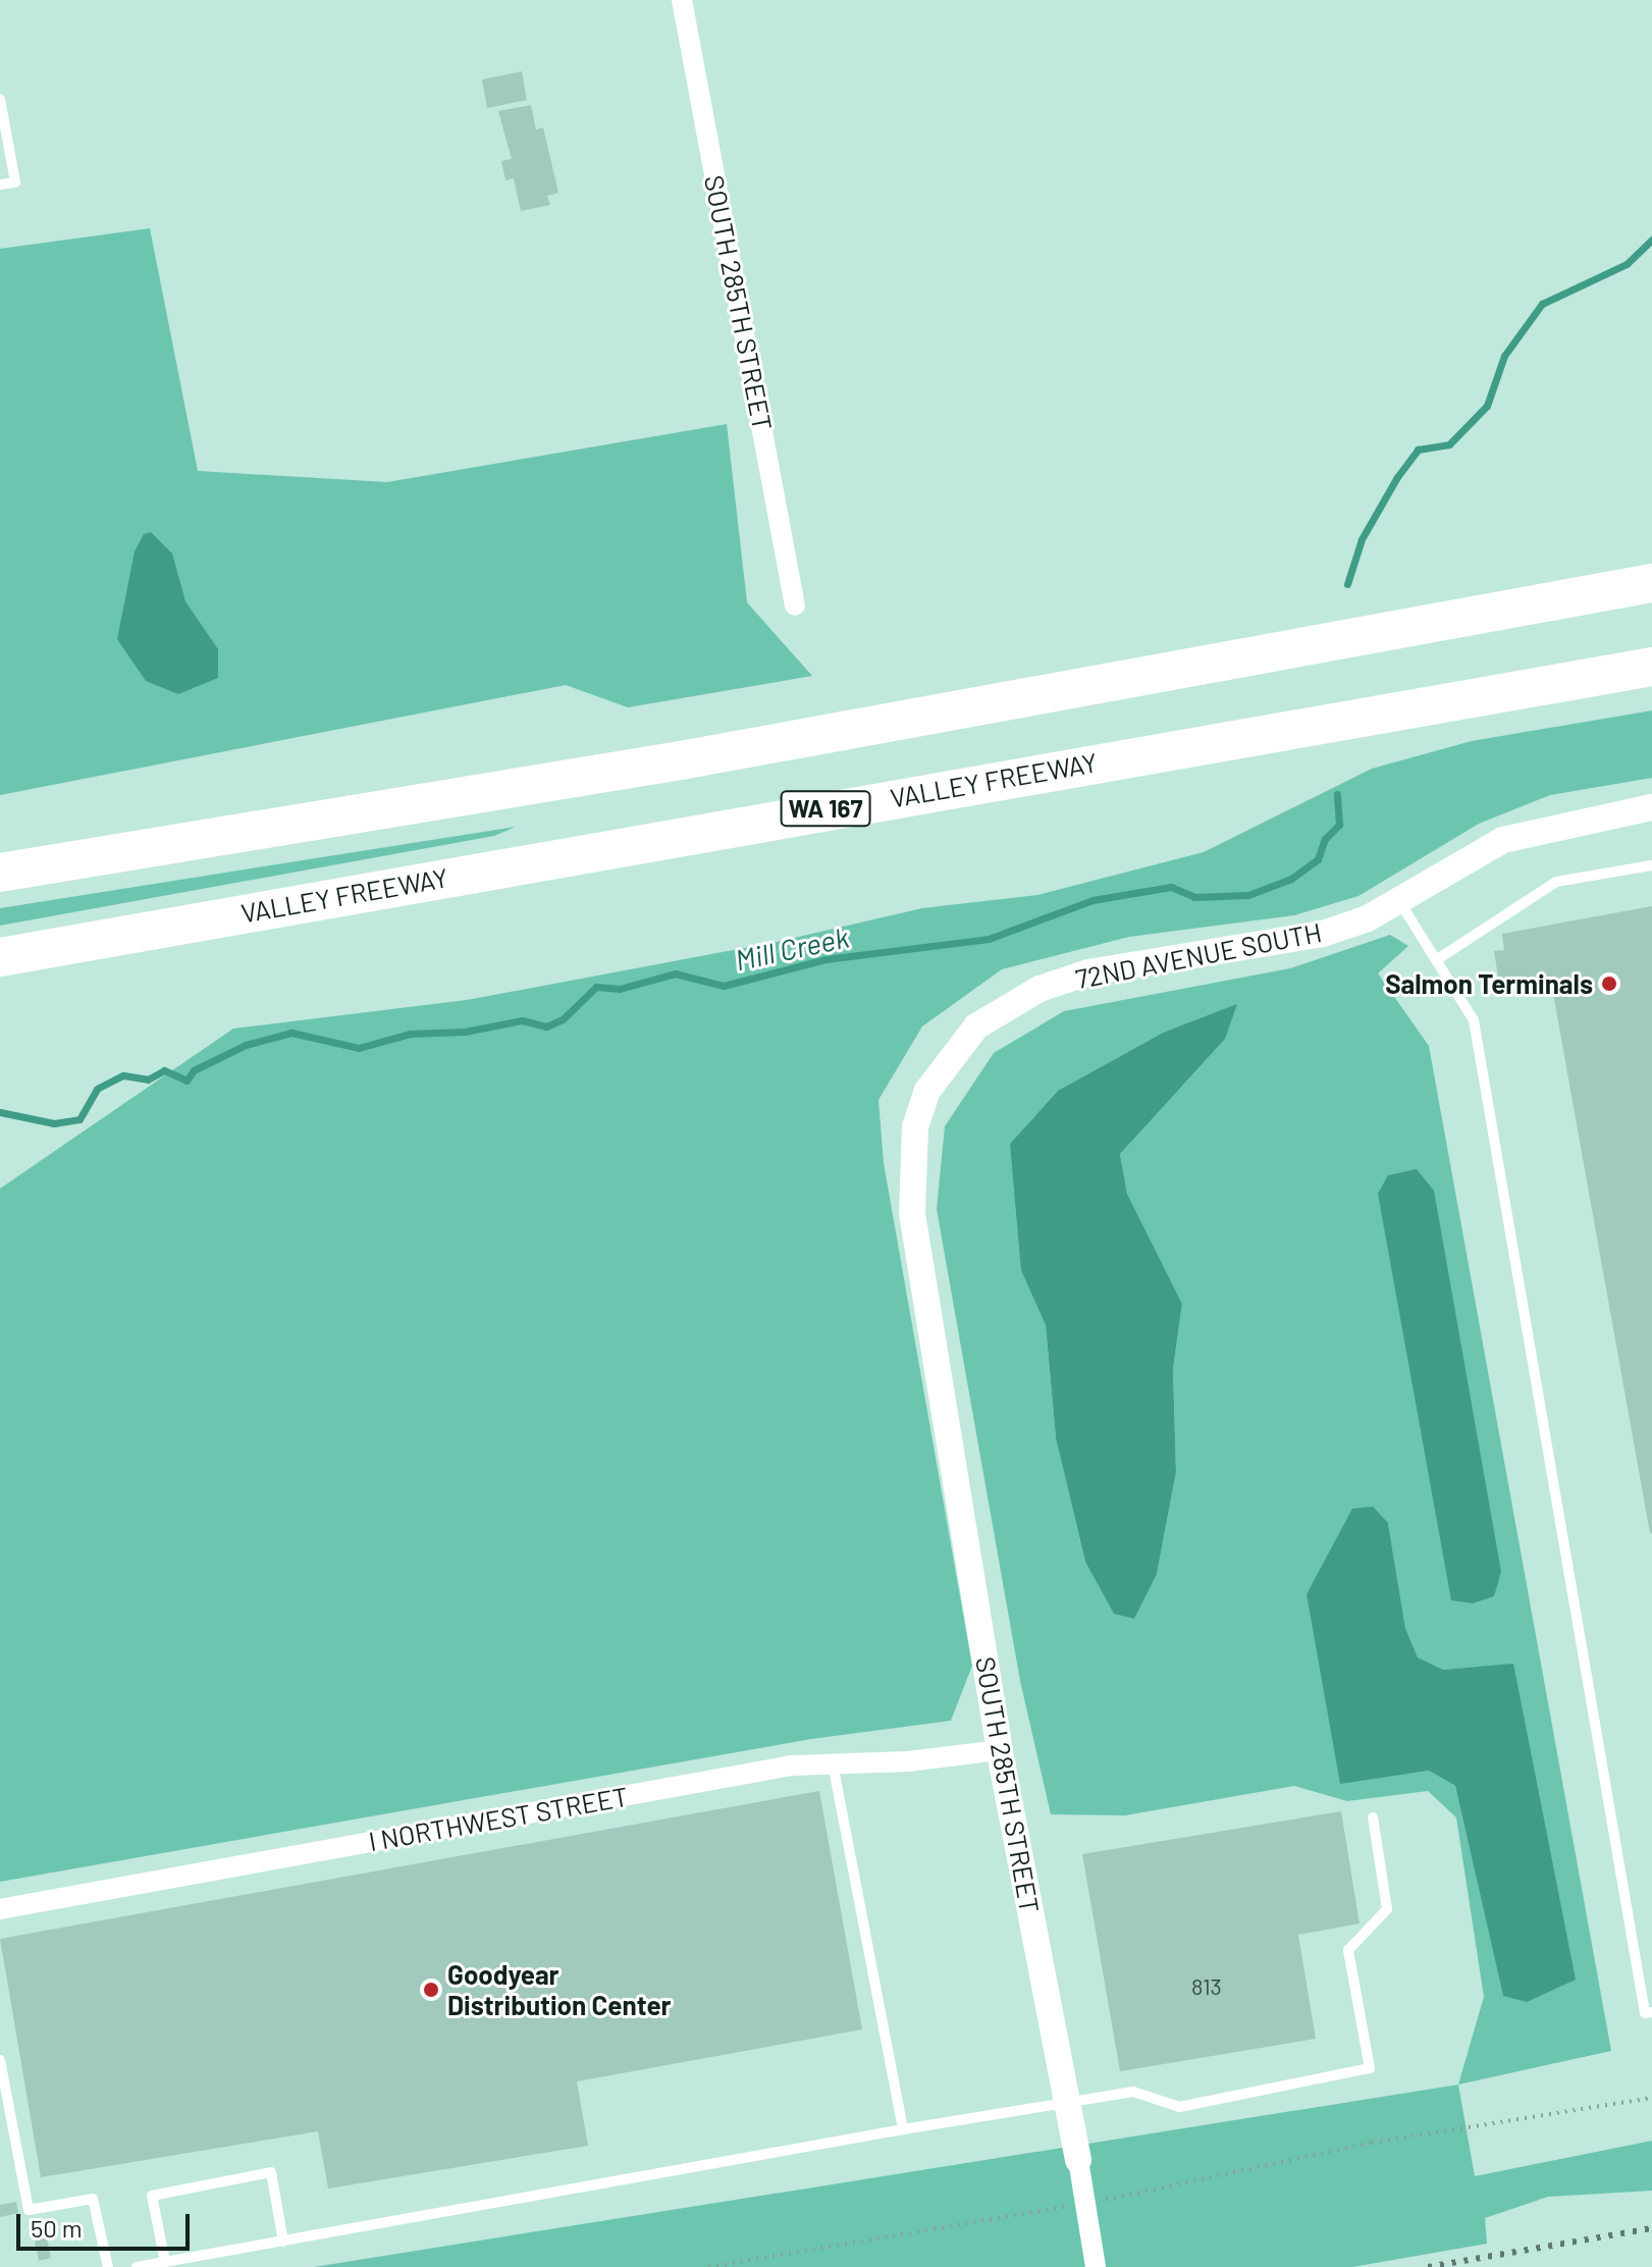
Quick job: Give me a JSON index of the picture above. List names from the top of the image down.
{
  "streets": {
    "highway": ["VALLEY FREEWAY", "WA 167"],
    "street": ["SOUTH 285TH STREET", "72ND AVENUE SOUTH", "I NORTHWEST STREET"]
  },
  "crossings": [
    ["SOUTH 285TH STREET", "72ND AVENUE SOUTH"],
    ["SOUTH 285TH STREET", "I NORTHWEST STREET"]
  ],
  "water": ["Mill Creek"],
  "places": ["Salmon Terminals", "Goodyear Distribution Center"],
  "house_numbers": ["813"],
  "scale_bar": "50 m"
}
